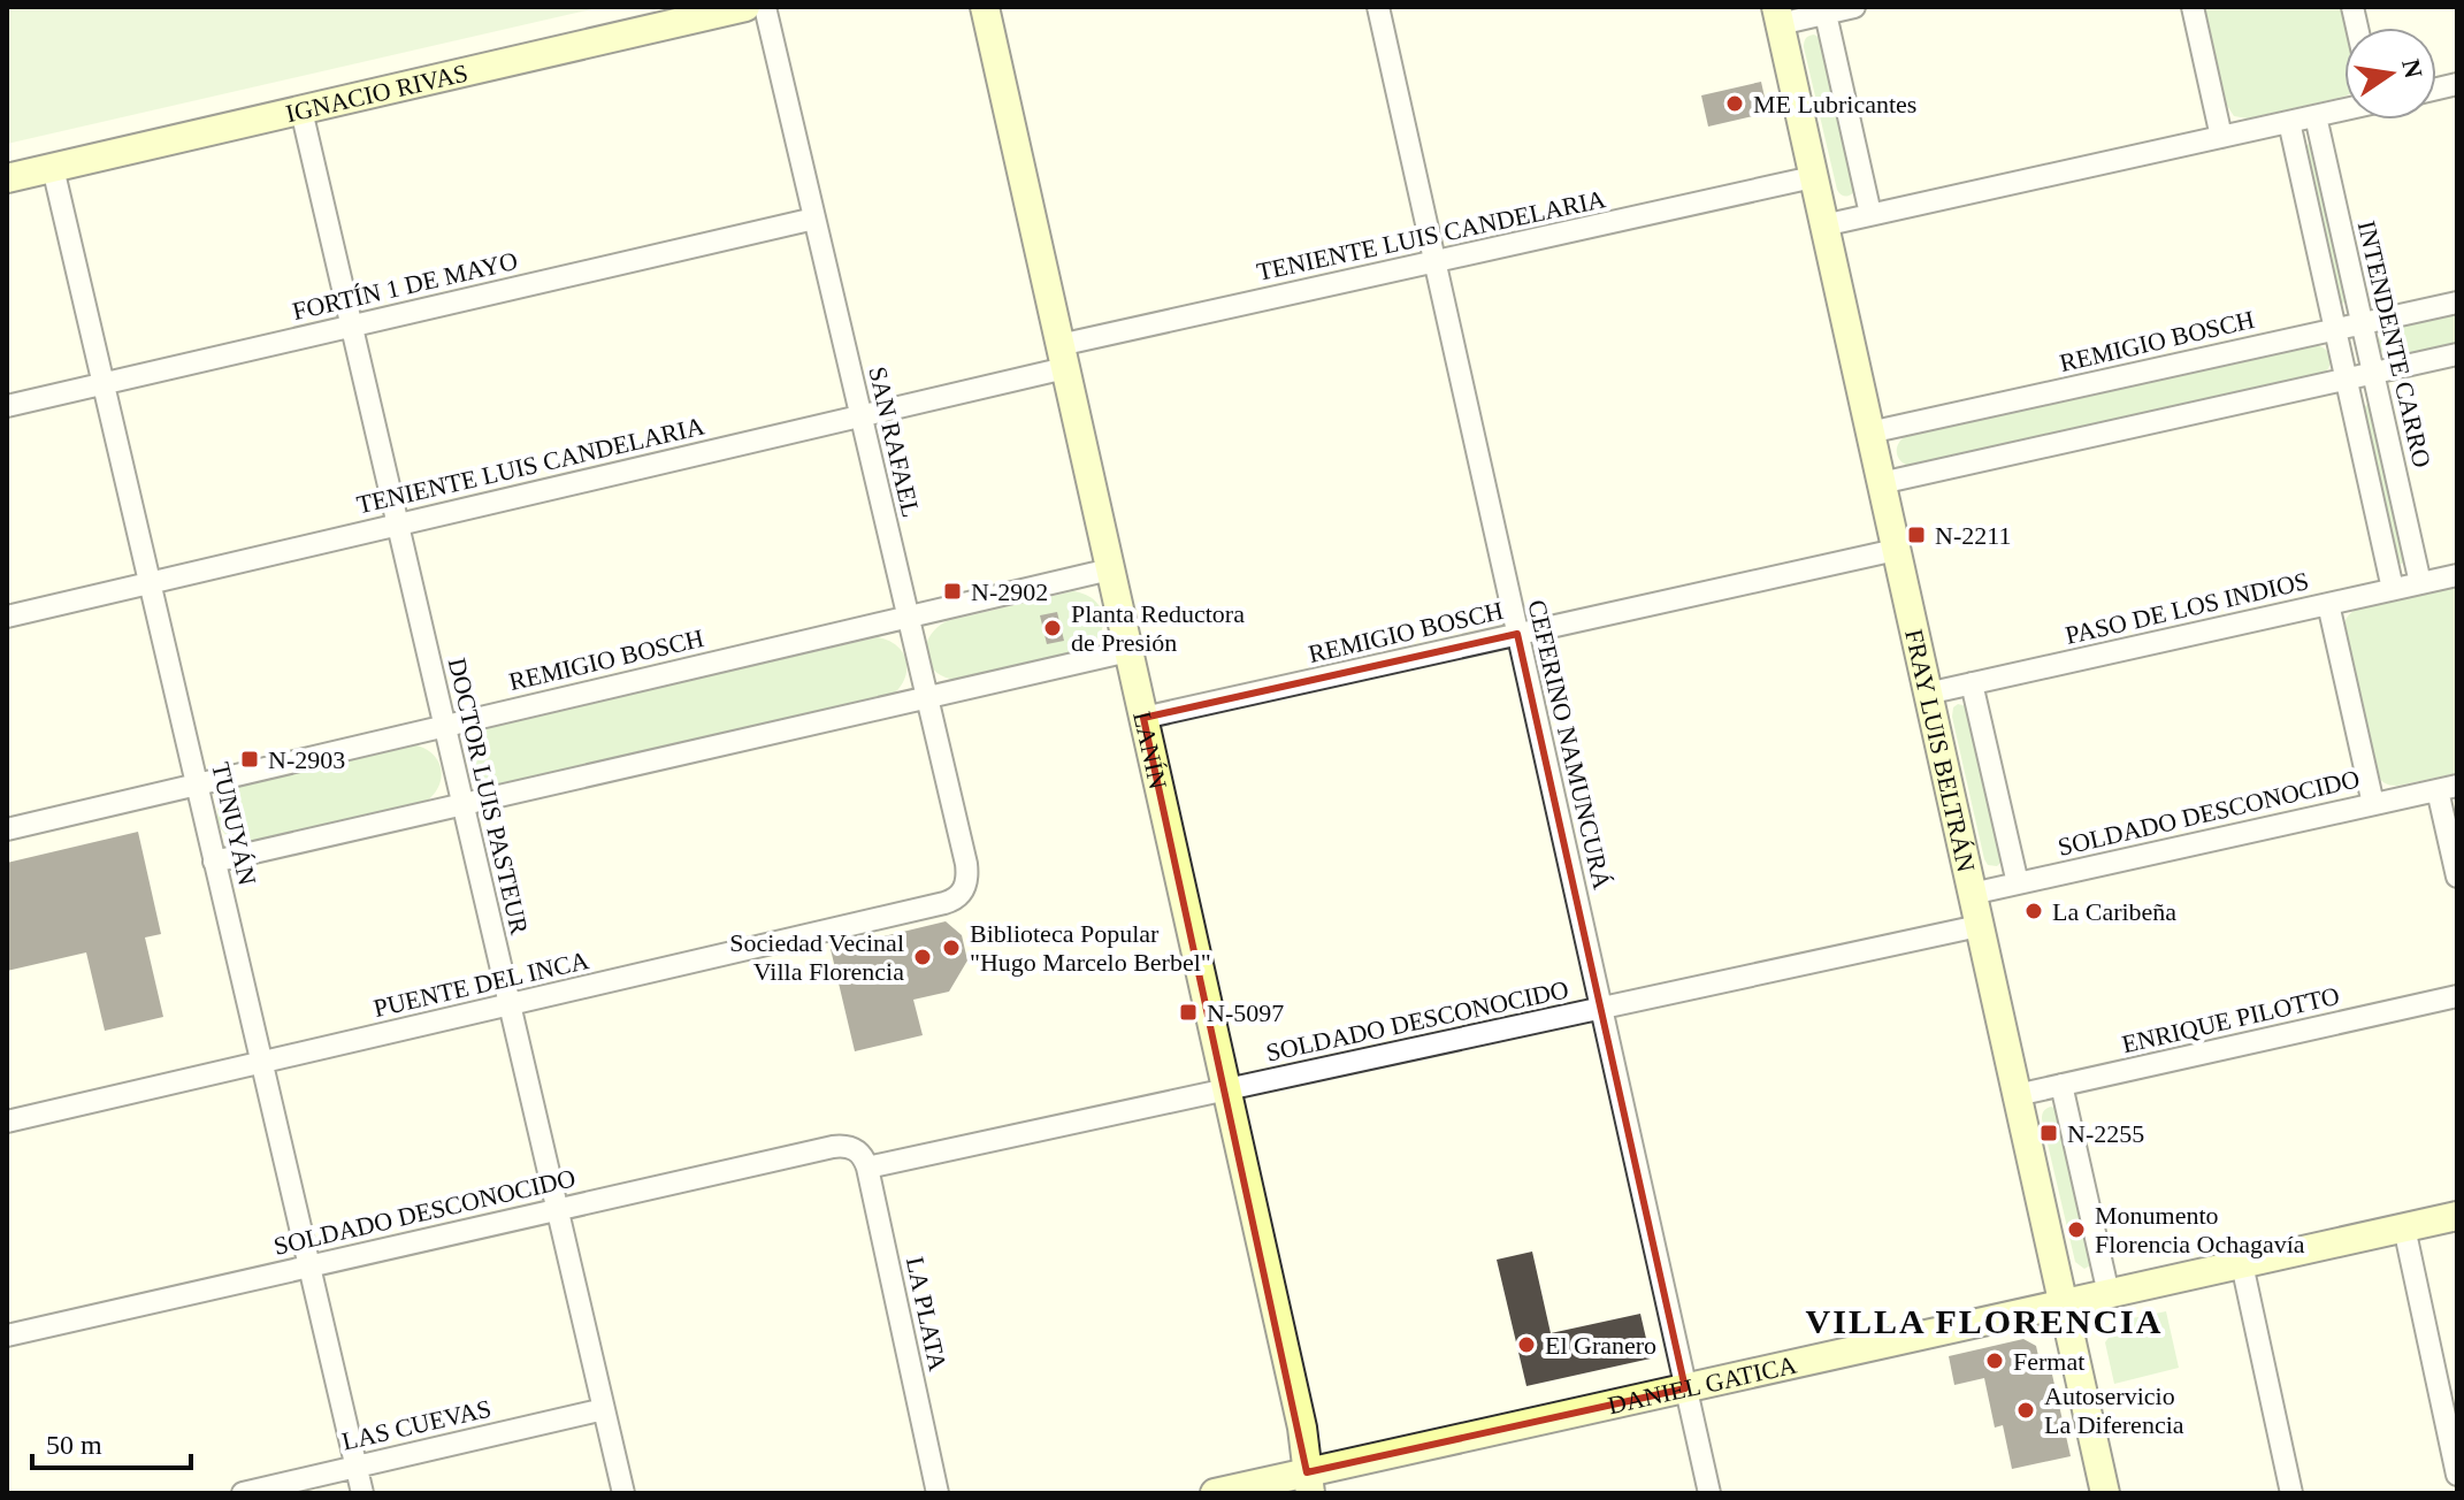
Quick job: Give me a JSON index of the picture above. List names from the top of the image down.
{
  "streets": {
    "street": [
      "IGNACIO RIVAS",
      "TENIENTE LUIS CANDELARIA",
      "FORTÍN 1 DE MAYO",
      "REMIGIO BOSCH",
      "INTENDENTE CARRO",
      "SAN RAFAEL",
      "PASO DE LOS INDIOS",
      "CEFERINO NAMUNCURÁ",
      "LANÍN",
      "FRAY LUIS BELTRÁN",
      "DOCTOR LUIS PASTEUR",
      "SOLDADO DESCONOCIDO",
      "TUNUYÁN",
      "PUENTE DEL INCA",
      "ENRIQUE PILOTTO",
      "LA PLATA",
      "DANIEL GATICA",
      "LAS CUEVAS"
    ]
  },
  "crossings": [
    ["IGNACIO RIVAS", "DOCTOR LUIS PASTEUR"],
    ["IGNACIO RIVAS", "TUNUYÁN"],
    ["TENIENTE LUIS CANDELARIA", "SAN RAFAEL"],
    ["TENIENTE LUIS CANDELARIA", "CEFERINO NAMUNCURÁ"],
    ["TENIENTE LUIS CANDELARIA", "LANÍN"],
    ["TENIENTE LUIS CANDELARIA", "FRAY LUIS BELTRÁN"],
    ["TENIENTE LUIS CANDELARIA", "DOCTOR LUIS PASTEUR"],
    ["TENIENTE LUIS CANDELARIA", "TUNUYÁN"],
    ["FORTÍN 1 DE MAYO", "SAN RAFAEL"],
    ["FORTÍN 1 DE MAYO", "DOCTOR LUIS PASTEUR"],
    ["FORTÍN 1 DE MAYO", "TUNUYÁN"],
    ["REMIGIO BOSCH", "INTENDENTE CARRO"],
    ["REMIGIO BOSCH", "SAN RAFAEL"],
    ["REMIGIO BOSCH", "CEFERINO NAMUNCURÁ"],
    ["REMIGIO BOSCH", "LANÍN"],
    ["REMIGIO BOSCH", "FRAY LUIS BELTRÁN"],
    ["REMIGIO BOSCH", "DOCTOR LUIS PASTEUR"],
    ["REMIGIO BOSCH", "TUNUYÁN"],
    ["INTENDENTE CARRO", "PASO DE LOS INDIOS"],
    ["SAN RAFAEL", "PUENTE DEL INCA"],
    ["PASO DE LOS INDIOS", "FRAY LUIS BELTRÁN"],
    ["CEFERINO NAMUNCURÁ", "SOLDADO DESCONOCIDO"],
    ["CEFERINO NAMUNCURÁ", "DANIEL GATICA"],
    ["LANÍN", "SOLDADO DESCONOCIDO"],
    ["LANÍN", "DANIEL GATICA"],
    ["FRAY LUIS BELTRÁN", "SOLDADO DESCONOCIDO"],
    ["FRAY LUIS BELTRÁN", "ENRIQUE PILOTTO"],
    ["FRAY LUIS BELTRÁN", "DANIEL GATICA"],
    ["DOCTOR LUIS PASTEUR", "SOLDADO DESCONOCIDO"],
    ["DOCTOR LUIS PASTEUR", "PUENTE DEL INCA"],
    ["DOCTOR LUIS PASTEUR", "LAS CUEVAS"],
    ["SOLDADO DESCONOCIDO", "TUNUYÁN"],
    ["SOLDADO DESCONOCIDO", "LA PLATA"],
    ["TUNUYÁN", "PUENTE DEL INCA"],
    ["TUNUYÁN", "LAS CUEVAS"]
  ],
  "districts": ["VILLA FLORENCIA"],
  "places": {
    "other": [
      "ME Lubricantes",
      "Planta Reductora de Presión",
      "La Caribeña",
      "Biblioteca Popular \"Hugo Marcelo Berbel\"",
      "Sociedad Vecinal Villa Florencia",
      "Monumento Florencia Ochagavía",
      "El Granero",
      "Fermat",
      "Autoservicio La Diferencia"
    ],
    "transit": [
      "N-2211",
      "N-2902",
      "N-2903",
      "N-5097",
      "N-2255"
    ]
  },
  "scale_bar": "50 m",
  "north": "right"
}
